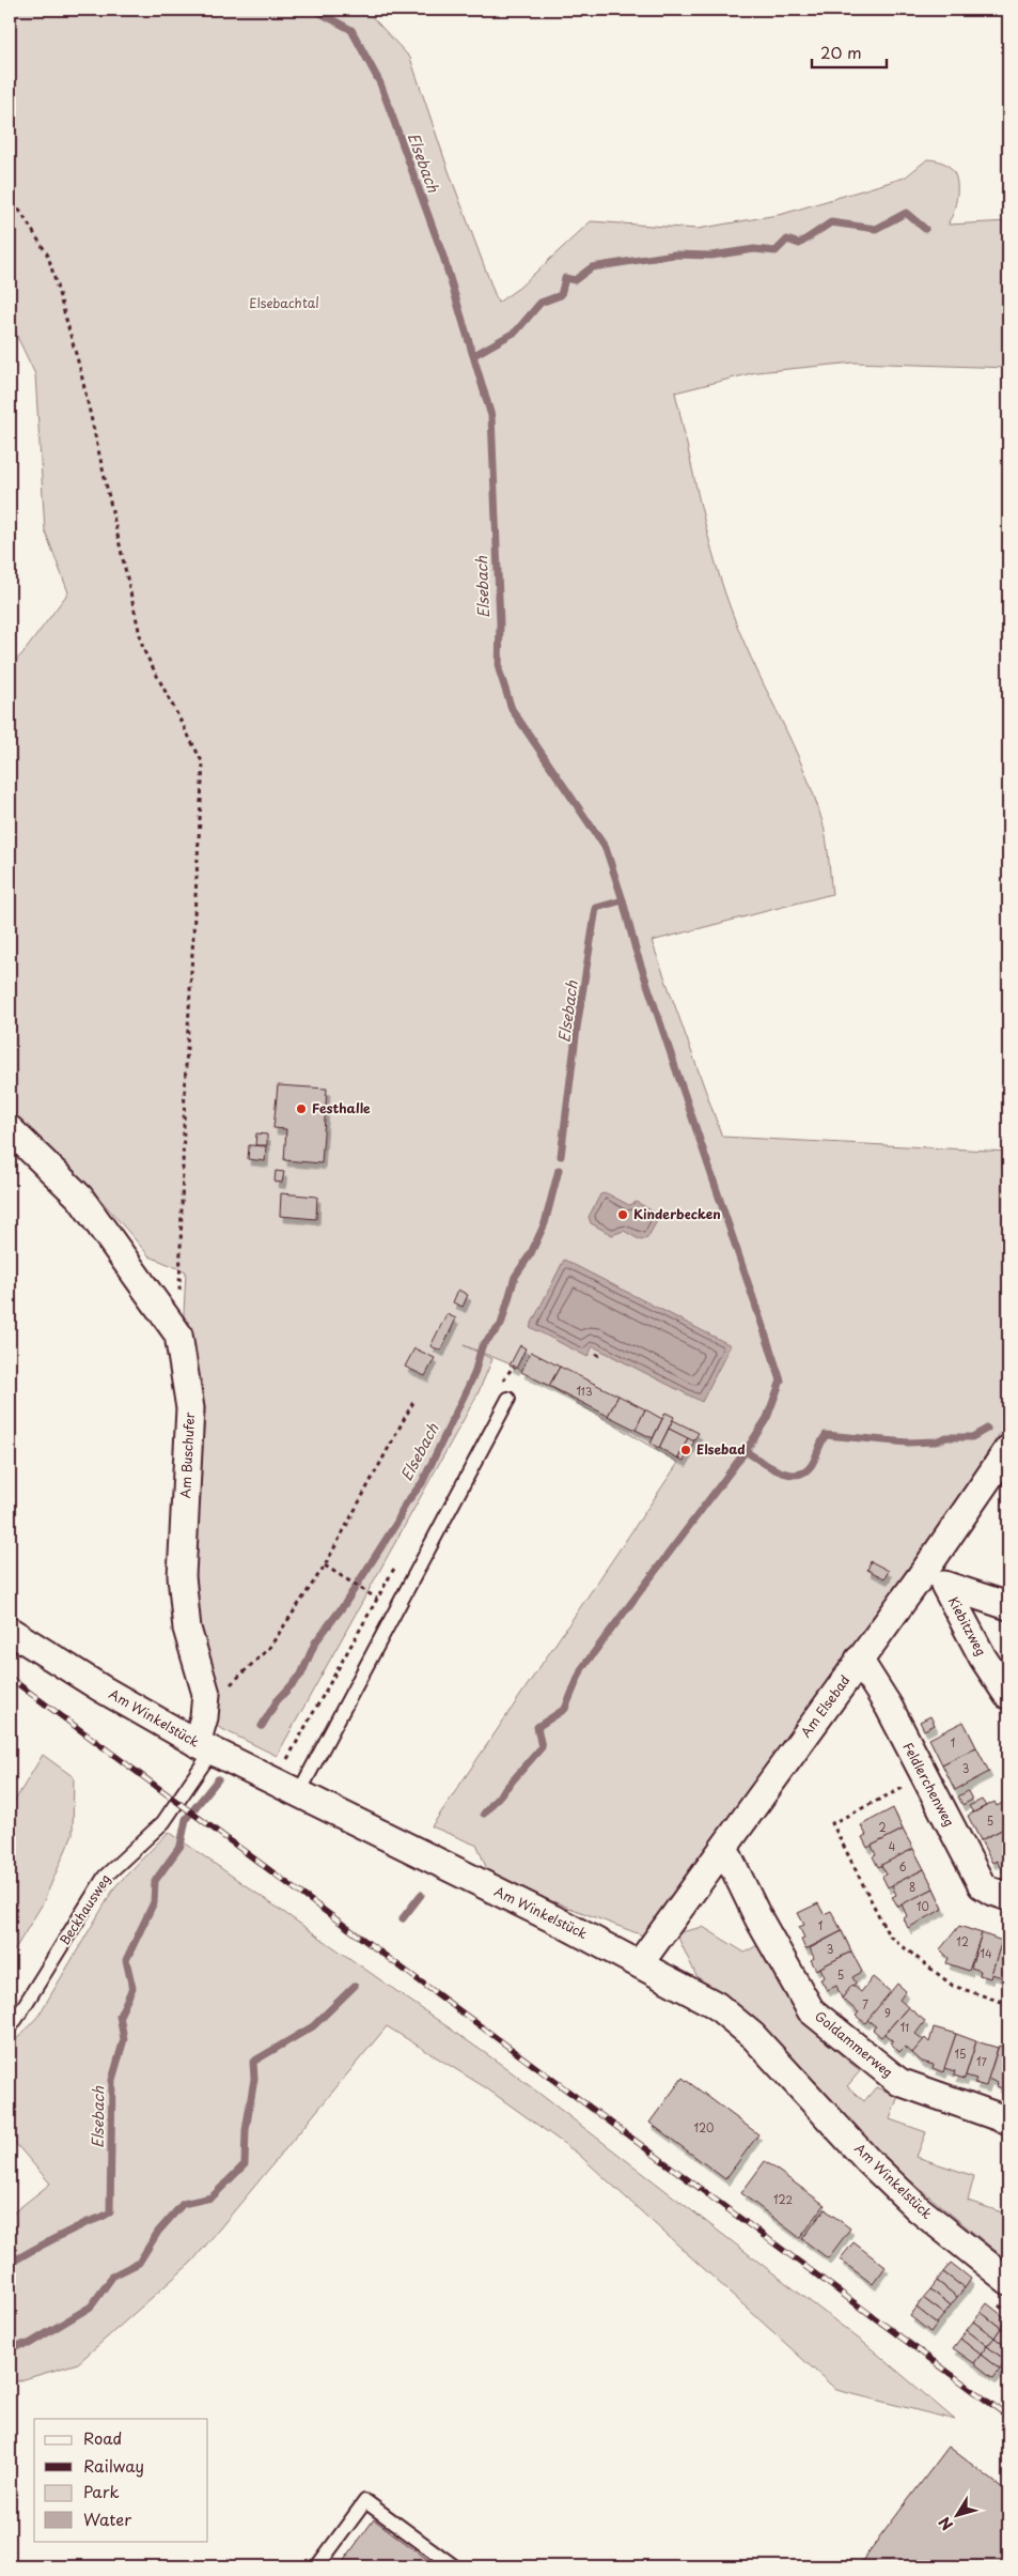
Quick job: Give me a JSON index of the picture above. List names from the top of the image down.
{
  "streets": {
    "street": [
      "Am Buschufer",
      "Kiebitzweg",
      "Am Elsebad",
      "Am Winkelstück",
      "Feldlerchenweg",
      "Goldammerweg"
    ],
    "lane": ["Beckhausweg"]
  },
  "crossings": [
    ["Am Buschufer", "Am Winkelstück"],
    ["Am Buschufer", "Beckhausweg"],
    ["Kiebitzweg", "Am Elsebad"],
    ["Am Elsebad", "Am Winkelstück"],
    ["Am Elsebad", "Feldlerchenweg"],
    ["Am Elsebad", "Goldammerweg"],
    ["Am Winkelstück", "Beckhausweg"]
  ],
  "water": ["Elsebach"],
  "parks": ["Elsebachtal"],
  "places": ["Festhalle", "Kinderbecken", "Elsebad"],
  "house_numbers": [
    "113",
    "1",
    "3",
    "5",
    "2",
    "4",
    "6",
    "8",
    "10",
    "1",
    "12",
    "3",
    "14",
    "5",
    "7",
    "9",
    "11",
    "15",
    "17",
    "120",
    "122"
  ],
  "legend": [
    "Road",
    "Railway",
    "Park",
    "Water"
  ],
  "scale_bar": "20 m",
  "north": "bottom left"
}
